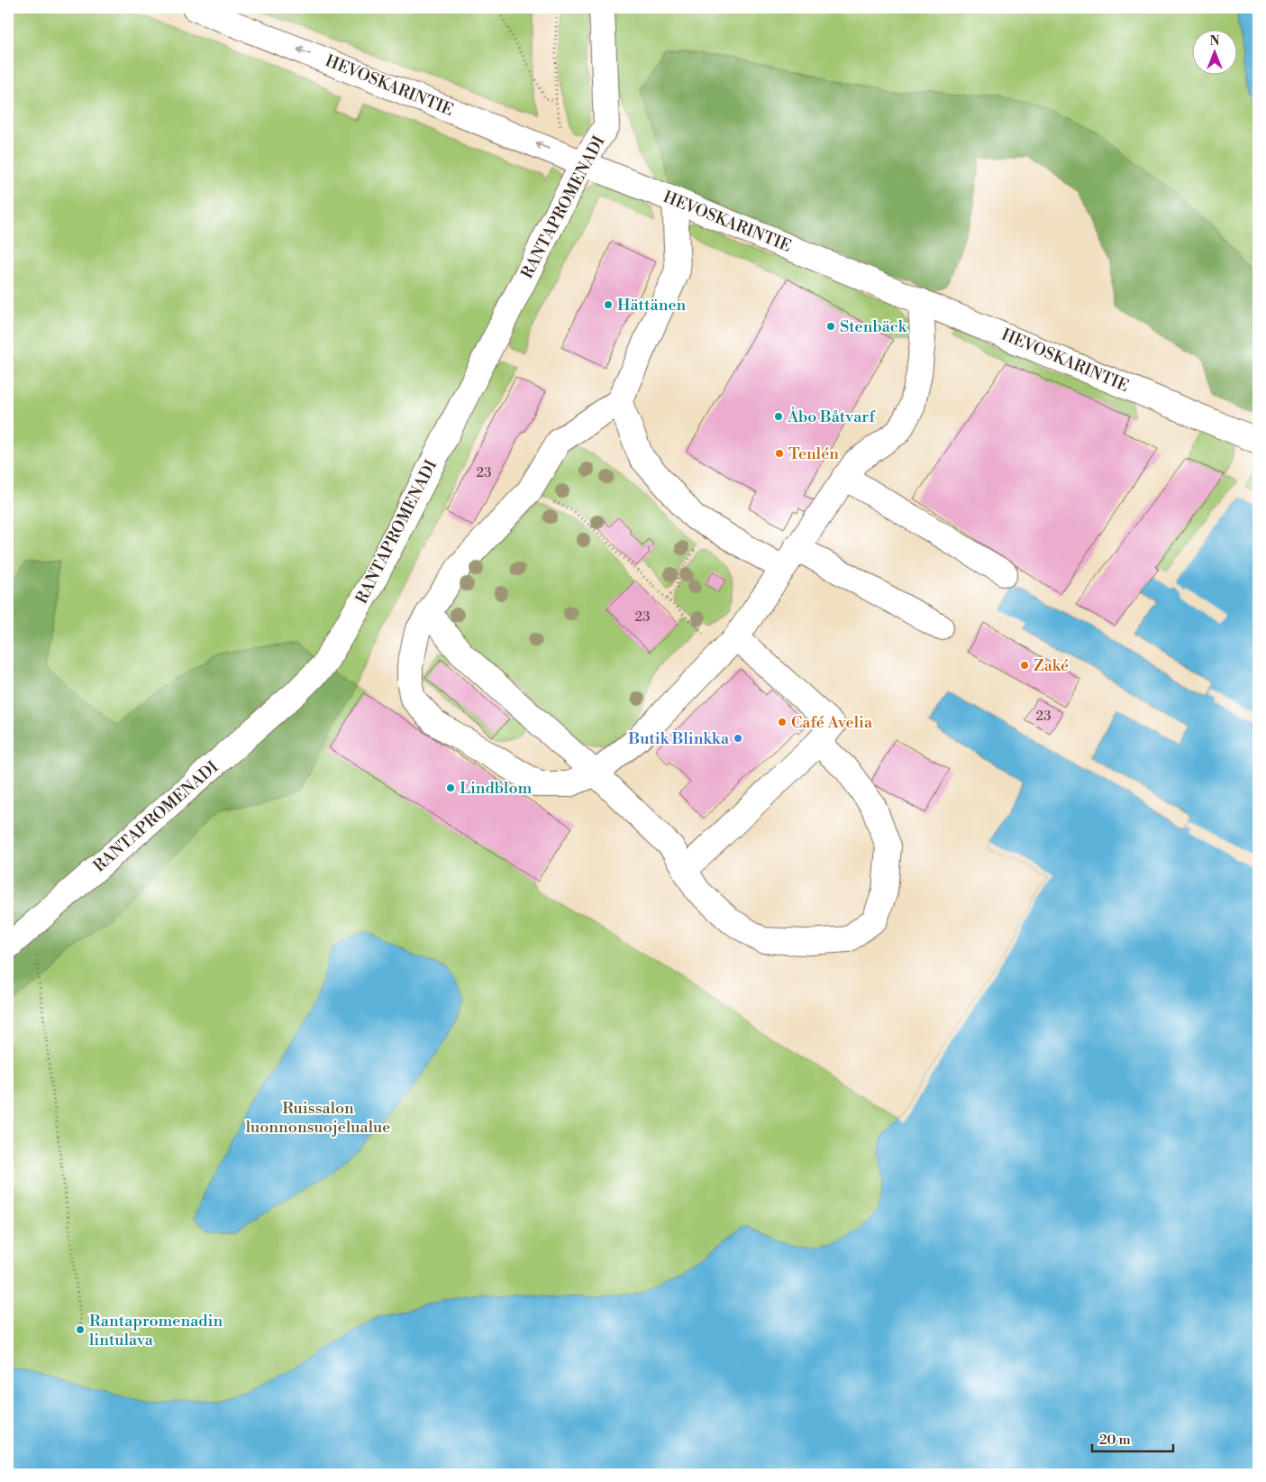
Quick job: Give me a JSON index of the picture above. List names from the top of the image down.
{
  "streets": {
    "street": ["HEVOSKARINTIE", "RANTAPROMENADI"]
  },
  "crossings": [
    ["HEVOSKARINTIE", "RANTAPROMENADI"]
  ],
  "one_way": ["HEVOSKARINTIE"],
  "parks": ["Ruissalon luonnonsuojelualue"],
  "places": [
    "Hättänen",
    "Stenbäck",
    "Åbo Båtvarf",
    "Tenlén",
    "Zaké",
    "Café Avelia",
    "Butik Blinkka",
    "Lindblom",
    "Rantapromenadin lintulava"
  ],
  "house_numbers": ["23", "23", "23"],
  "scale_bar": "20 m",
  "north": "top"
}
